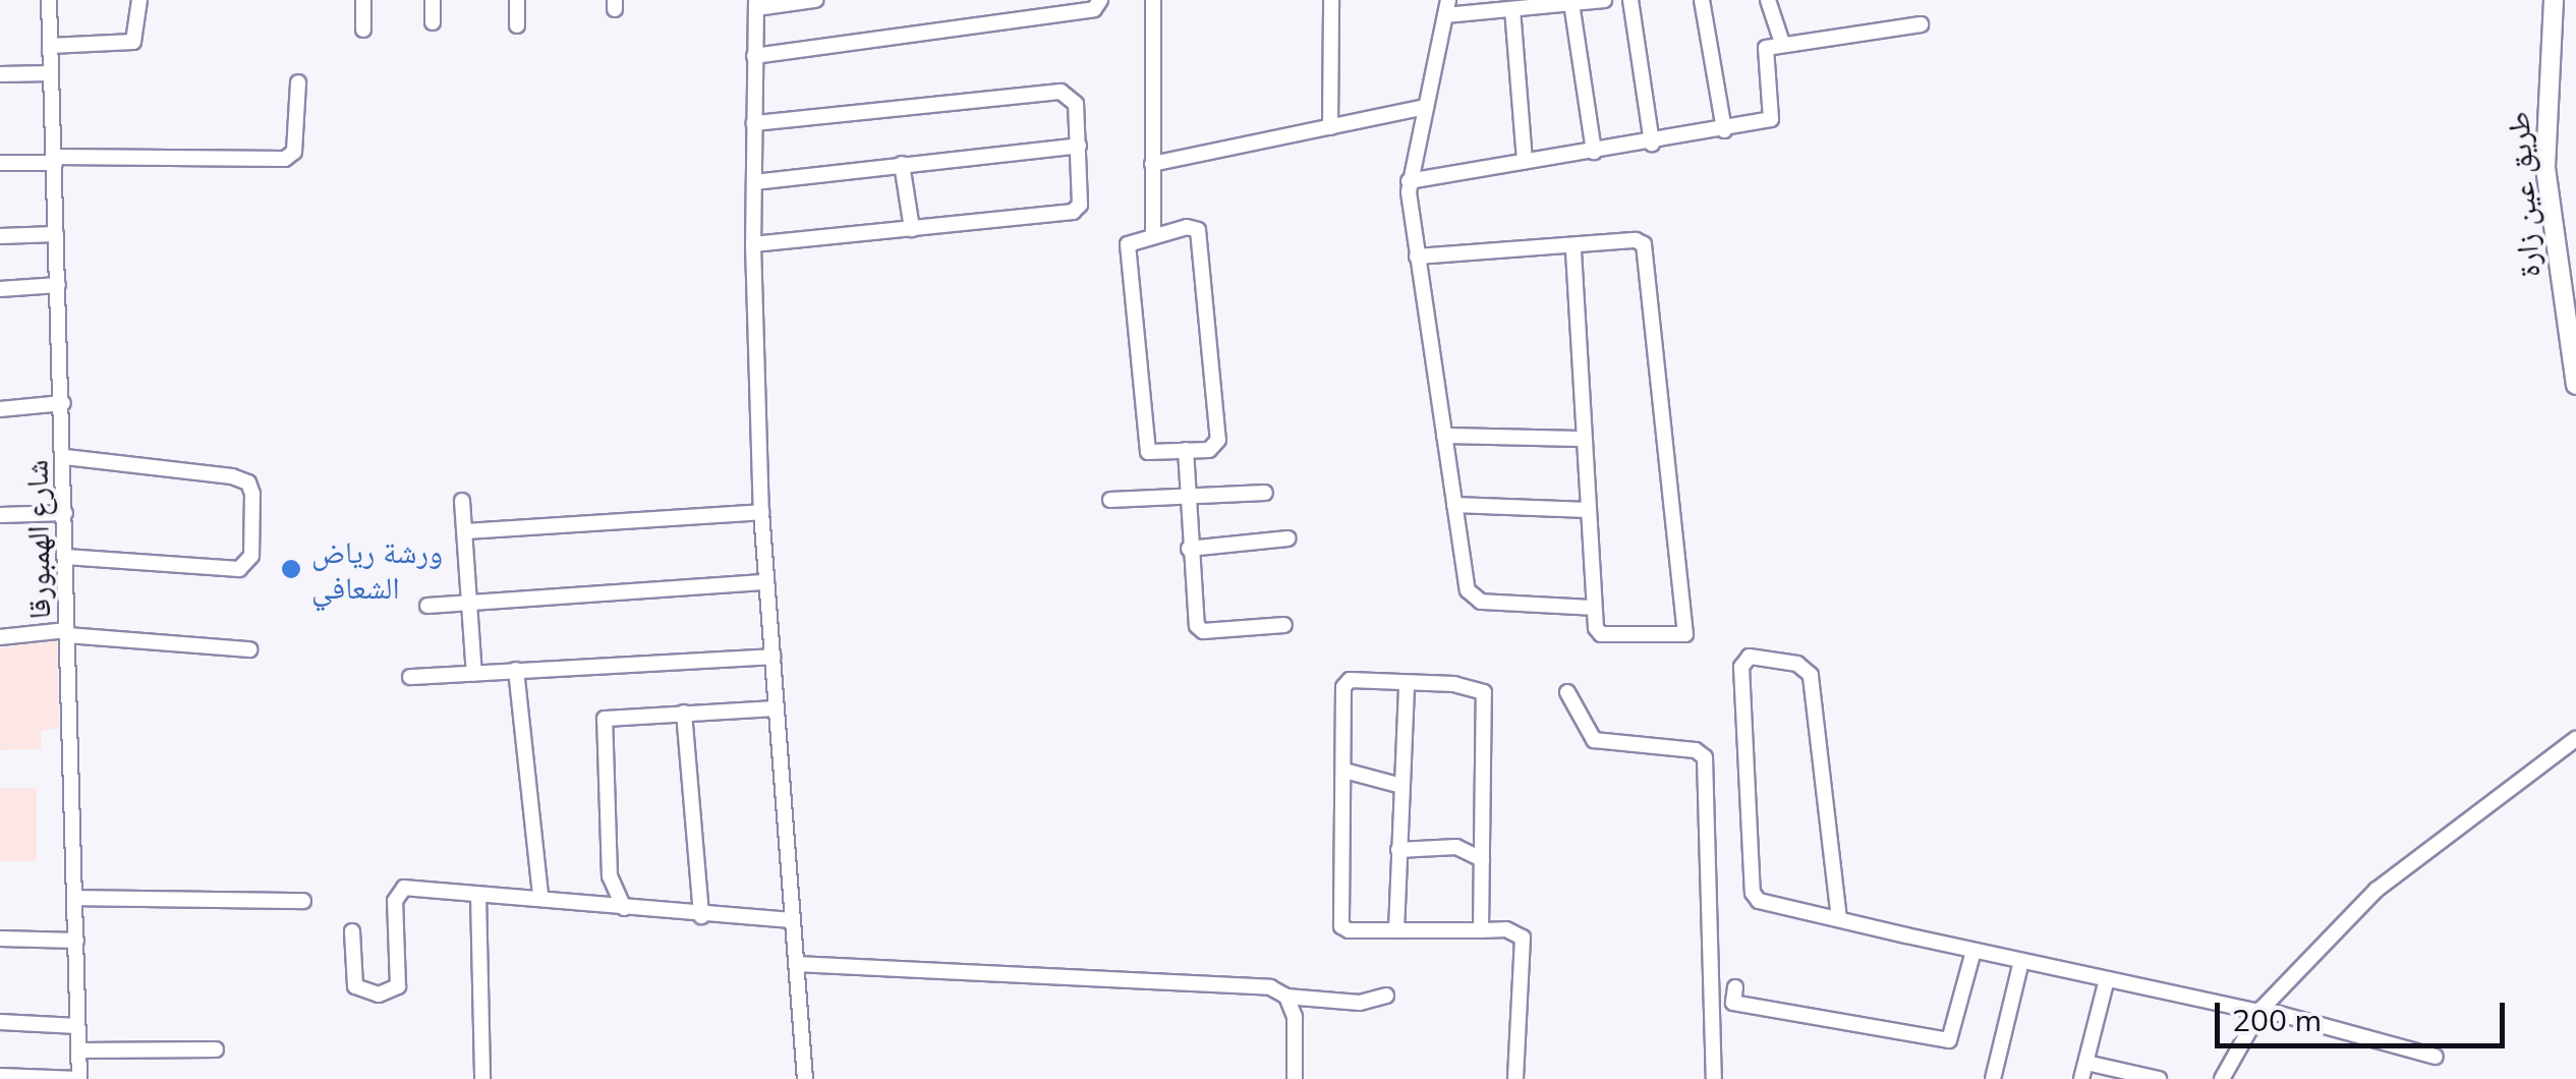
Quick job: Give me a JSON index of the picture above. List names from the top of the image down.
{
  "streets": {
    "main road": ["طريق عين زارة"],
    "street": ["شارع الهمبورقا"]
  },
  "places": ["ورشة رياض الشعافي"],
  "scale_bar": "200 m"
}
